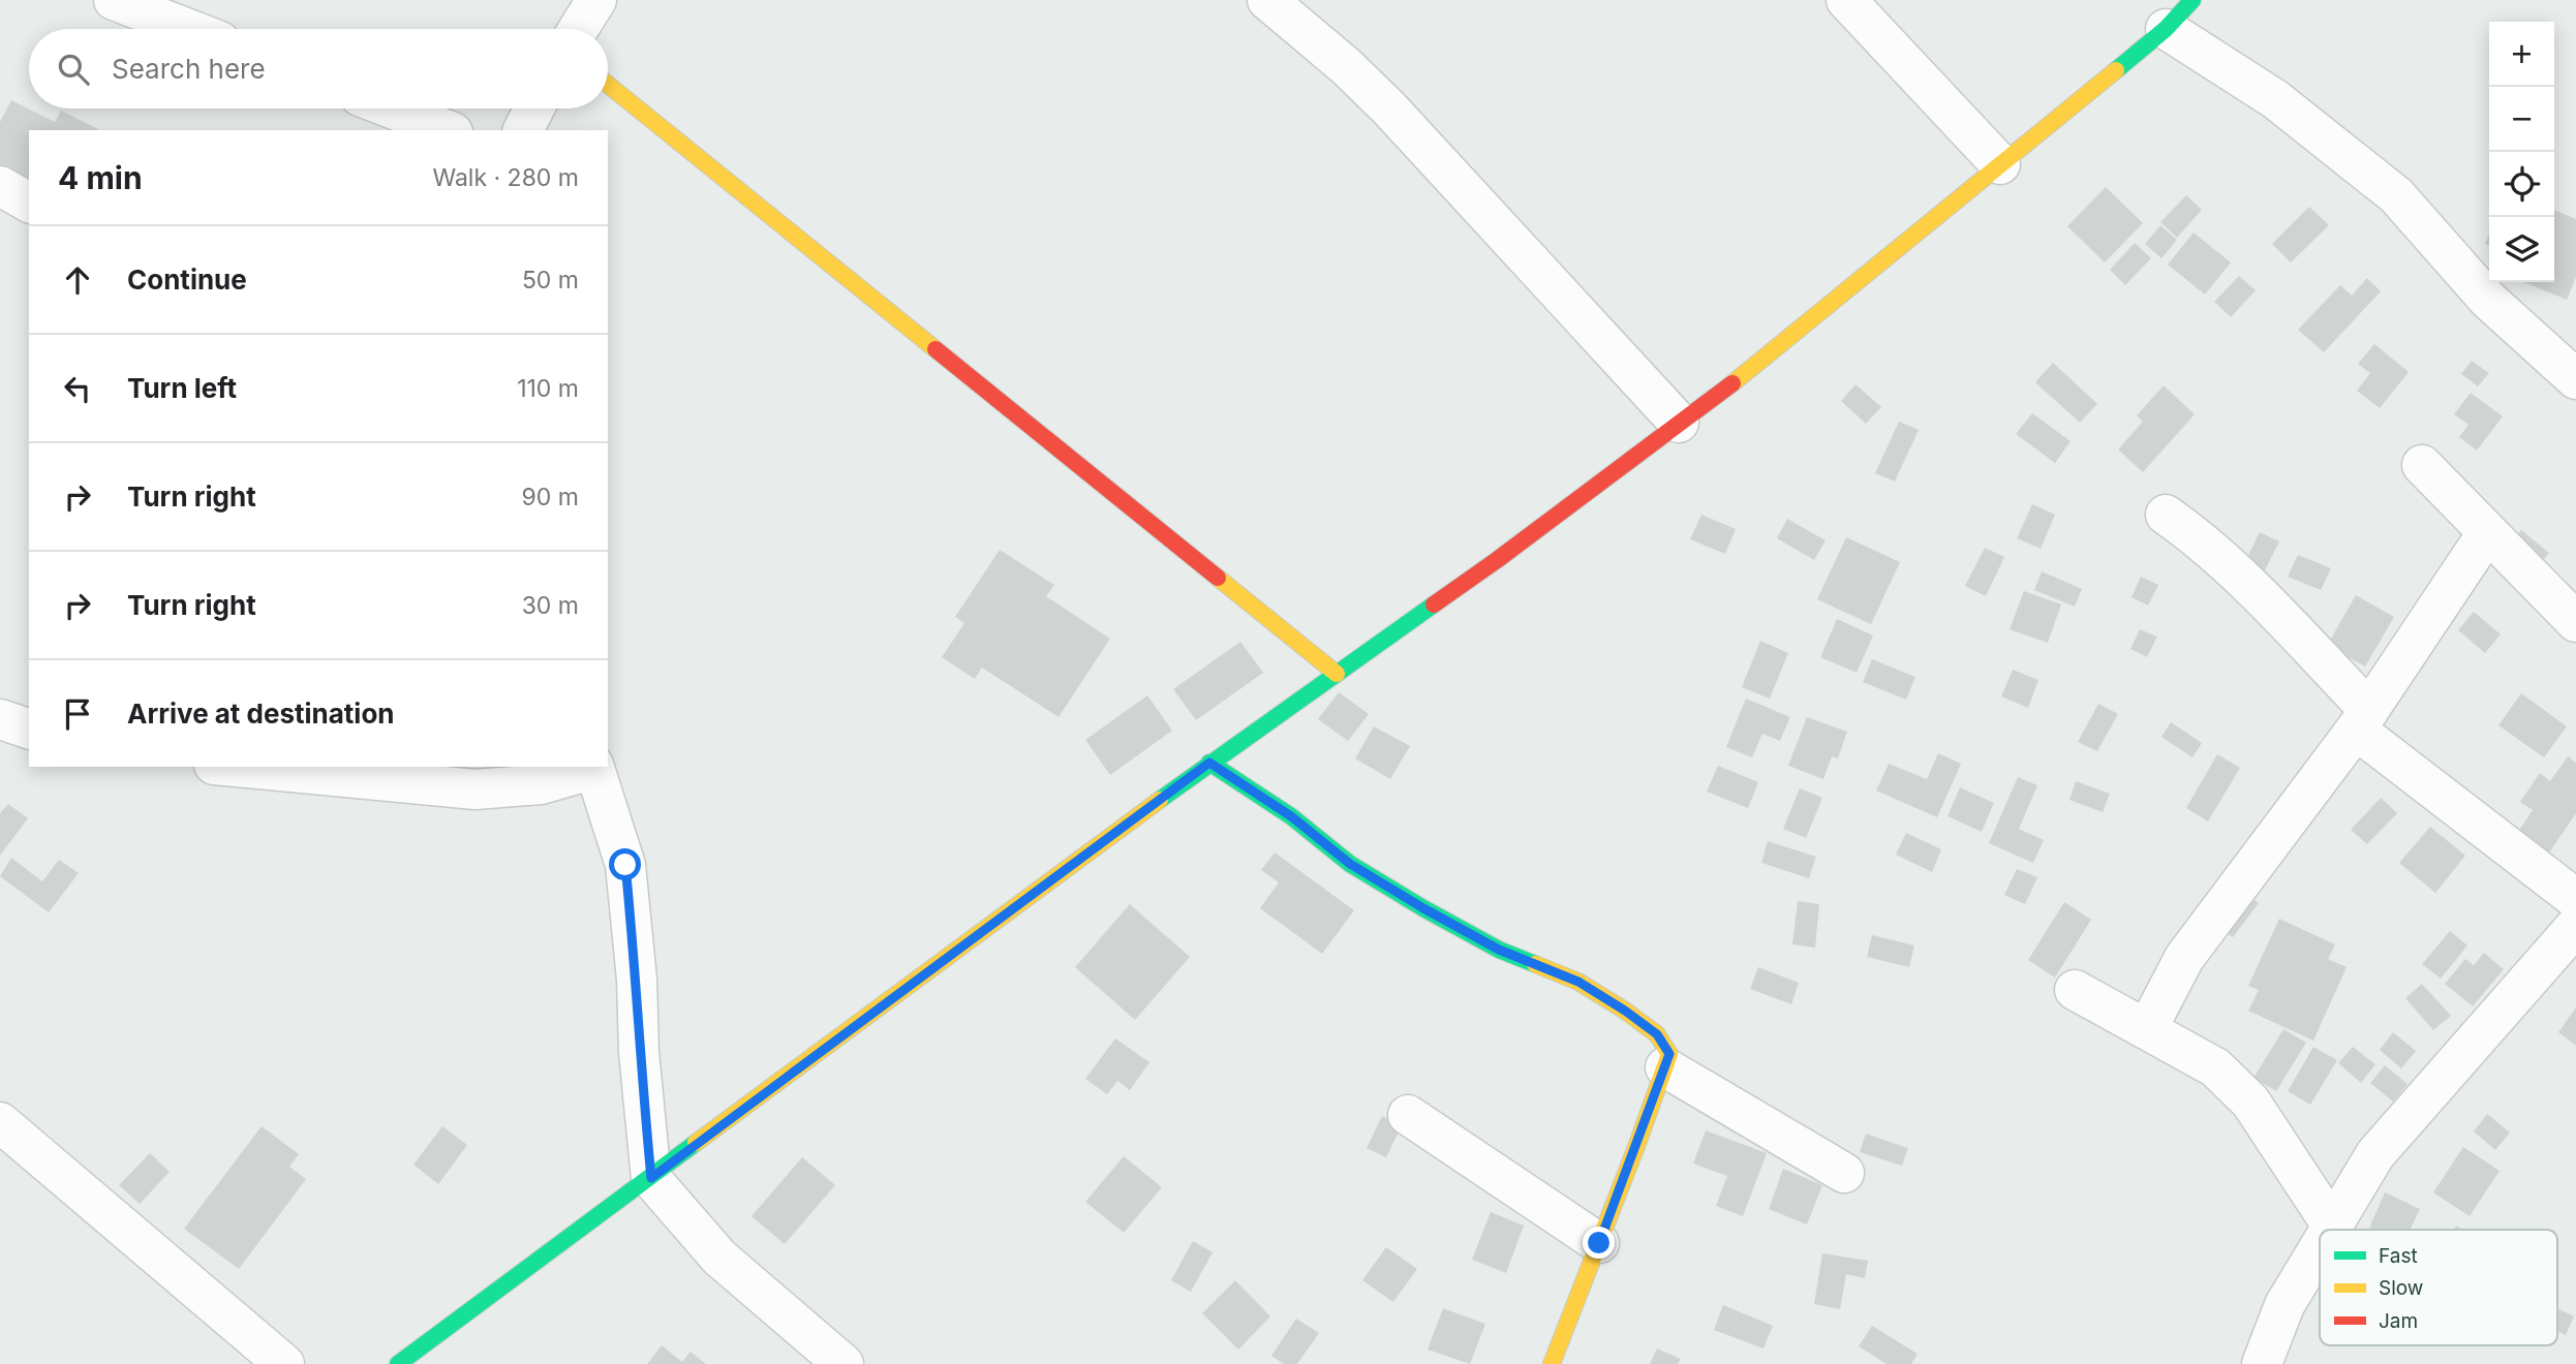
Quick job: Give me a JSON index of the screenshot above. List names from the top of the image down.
{
  "legend": ["Fast", "Slow", "Jam"],
  "page": {
    "map_buttons": ["+", "−"],
    "search": "Search here",
    "heading": ["4 min", "Walk · 280 m"],
    "list": [
      ["Continue", "50 m"],
      ["Turn left", "110 m"],
      ["Turn right", "90 m"],
      ["Turn right", "30 m"],
      "Arrive at destination"
    ]
  }
}
